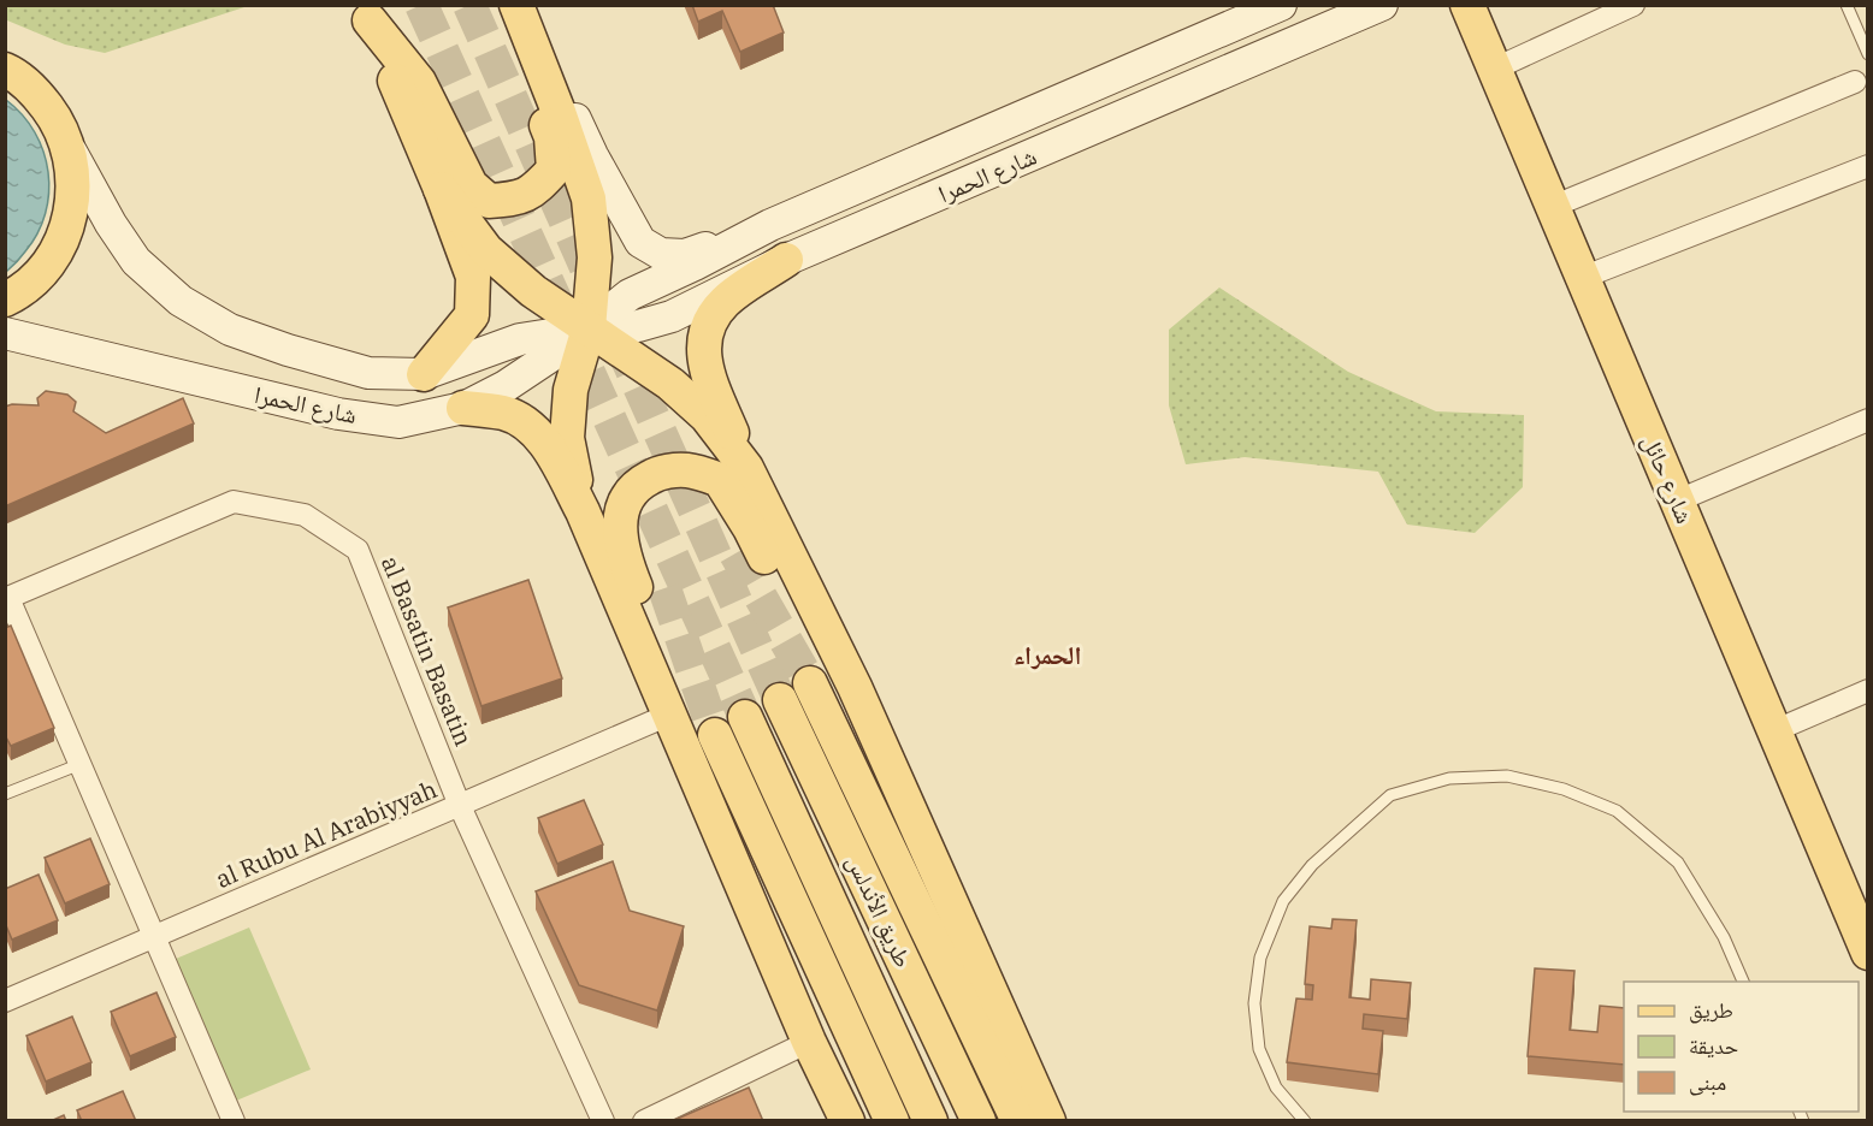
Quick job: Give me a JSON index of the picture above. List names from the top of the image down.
{
  "streets": {
    "main road": ["شارع الحمرا", "شارع حائل", "طريق الأندلس"],
    "street": ["al Basatin Basatin", "al Rubu Al Arabiyyah"]
  },
  "crossings": [
    ["al Basatin Basatin", "al Rubu Al Arabiyyah"]
  ],
  "districts": ["الحمراء"],
  "legend": ["طريق", "حديقة", "مبنى"]
}
